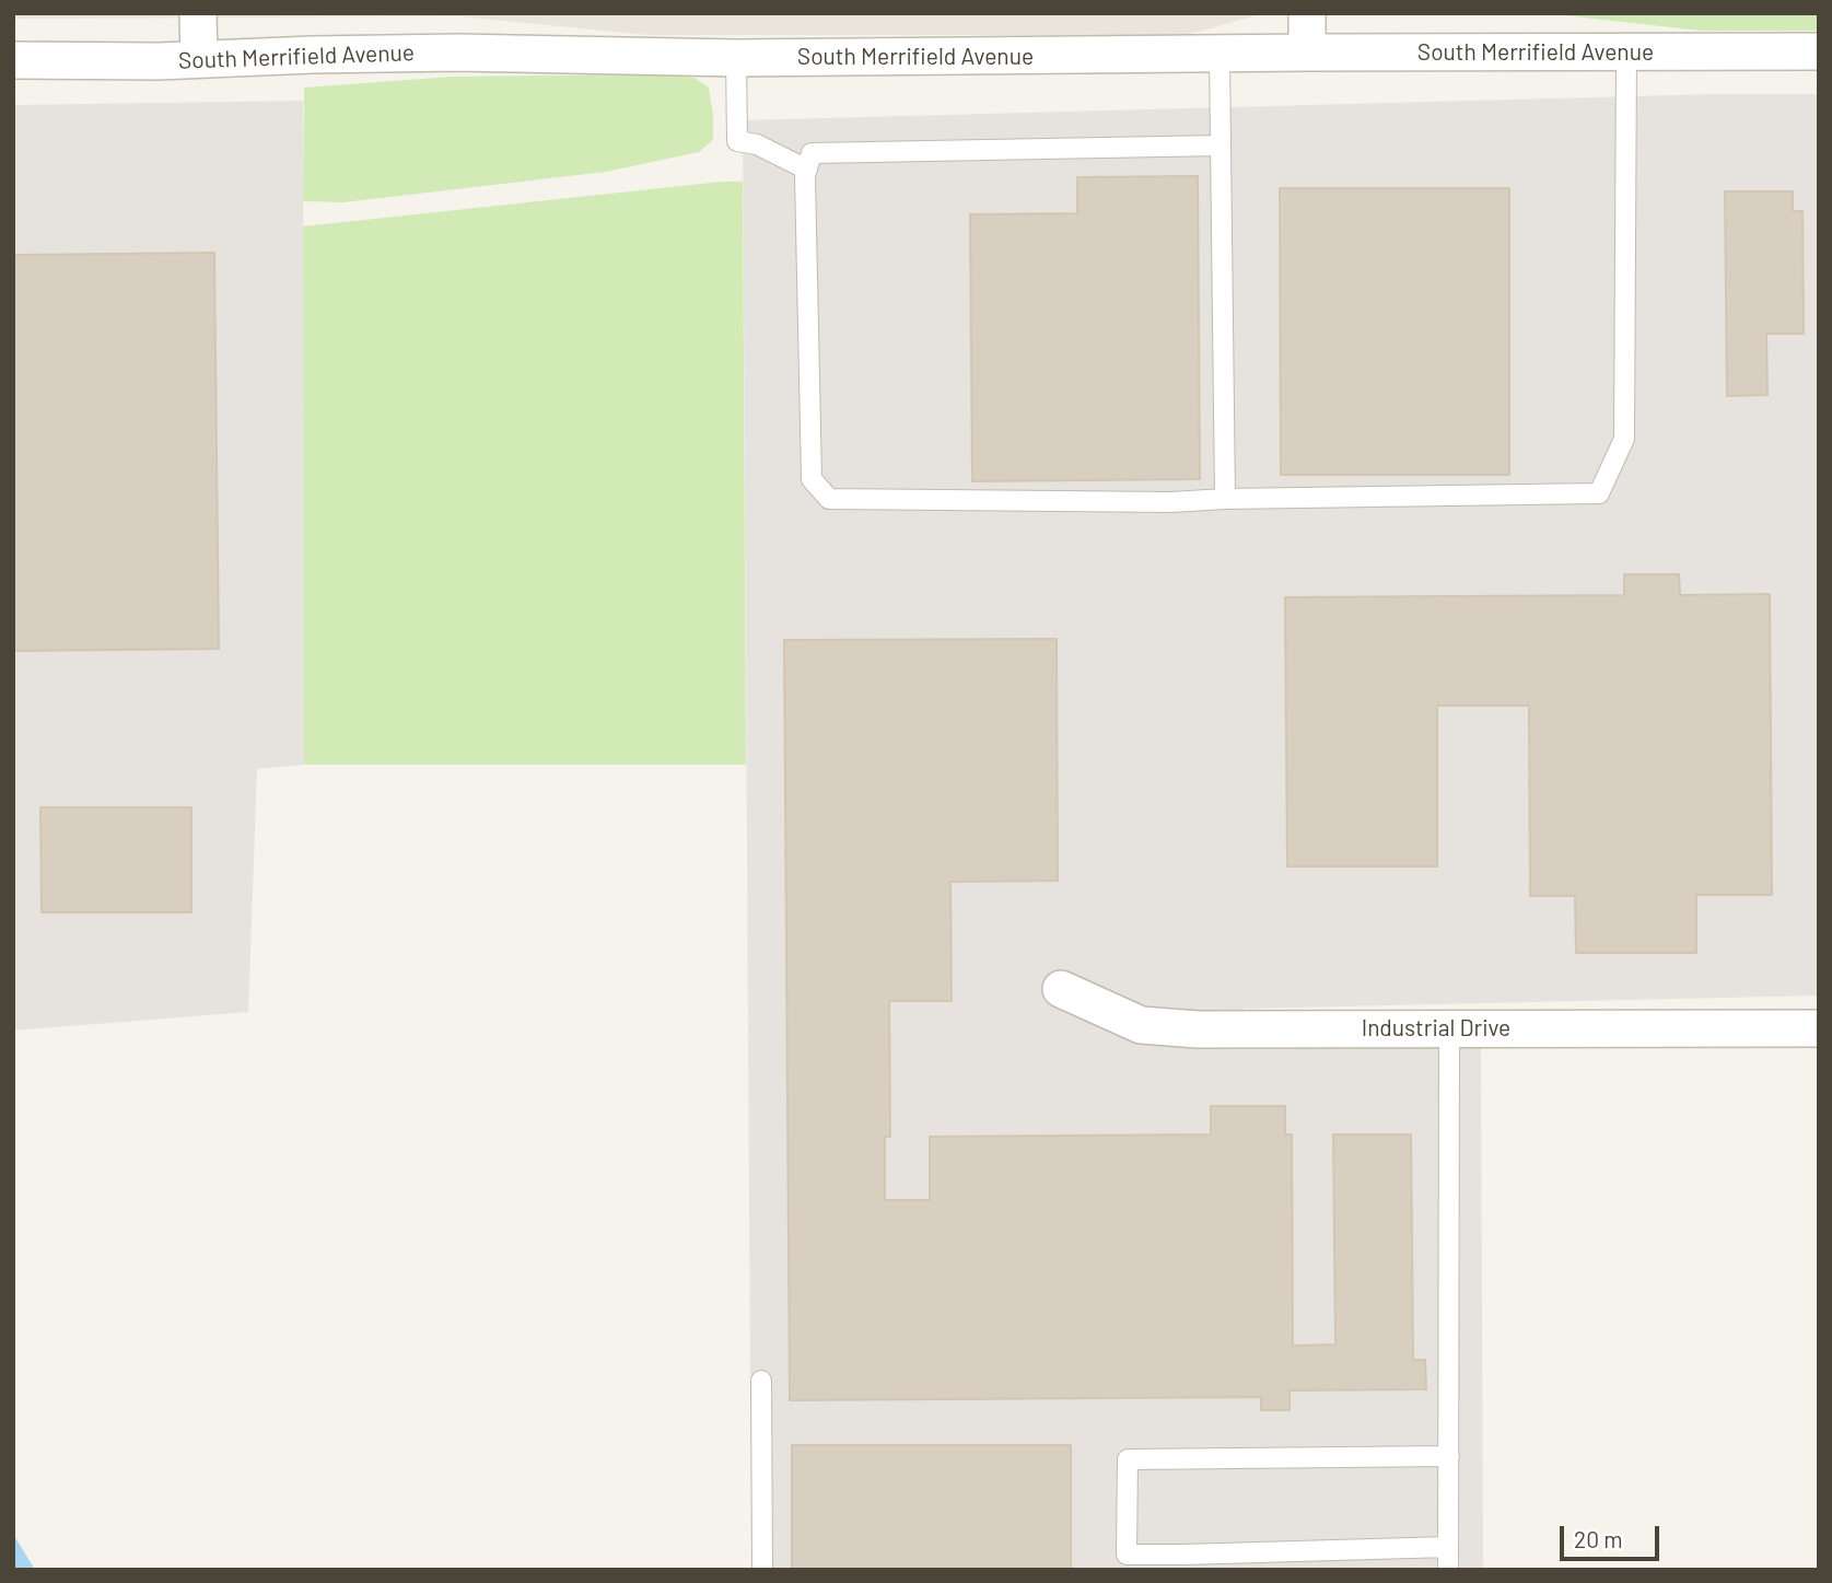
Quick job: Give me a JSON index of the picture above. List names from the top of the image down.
{
  "streets": {
    "street": ["South Merrifield Avenue", "Industrial Drive"]
  },
  "scale_bar": "20 m"
}
